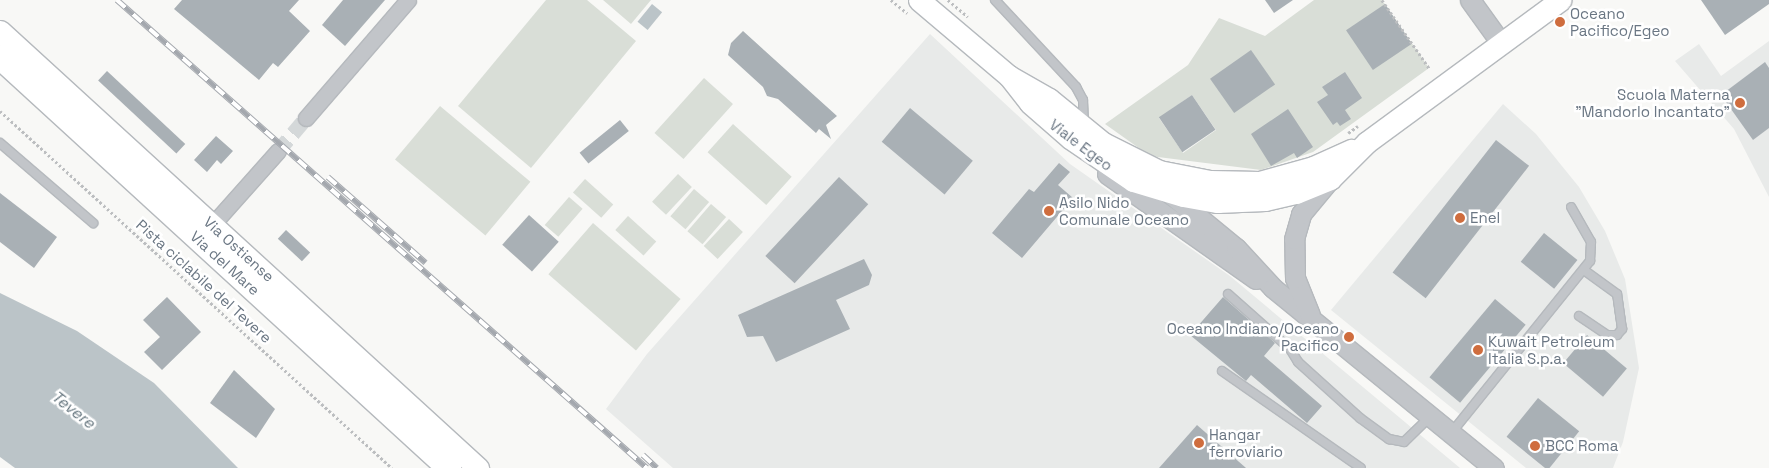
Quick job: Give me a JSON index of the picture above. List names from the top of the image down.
{
  "streets": {
    "main road": ["Viale Egeo", "Via Ostiense", "Via del Mare"],
    "path": ["Pista ciclabile del Tevere"]
  },
  "water": ["Tevere"],
  "places": [
    "Oceano Pacifico/Egeo",
    "Scuola Materna \"Mandorlo Incantato\"",
    "Asilo Nido Comunale Oceano",
    "Enel",
    "Oceano Indiano/Oceano Pacifico",
    "Kuwait Petroleum Italia S.p.a.",
    "Hangar ferroviario",
    "BCC Roma"
  ]
}
